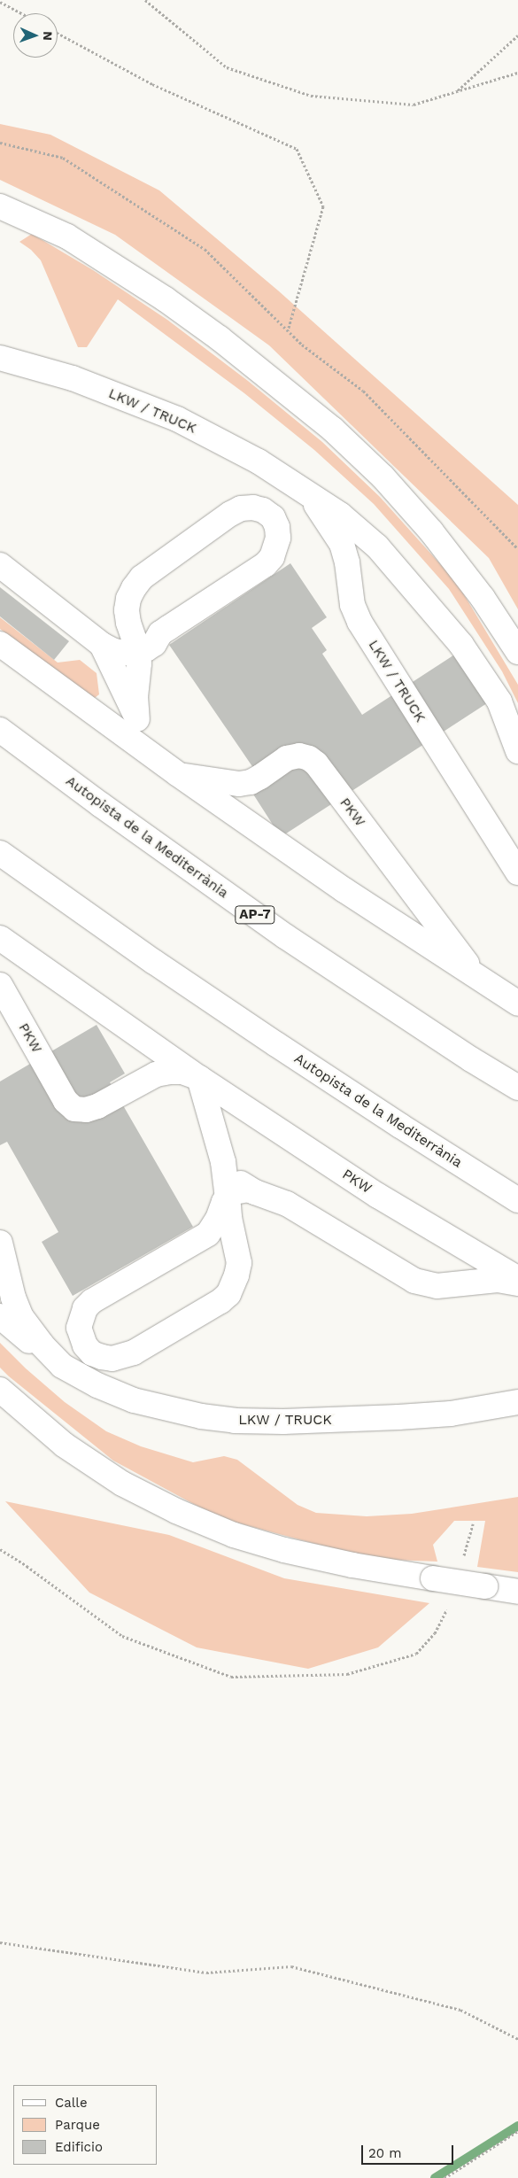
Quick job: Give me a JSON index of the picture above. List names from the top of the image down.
{
  "streets": {
    "main road": [
      "LKW / TRUCK",
      "PKW",
      "Autopista de la Mediterrània",
      "AP-7"
    ]
  },
  "legend": ["Calle", "Parque", "Edificio"],
  "scale_bar": "20 m",
  "north": "right"
}
